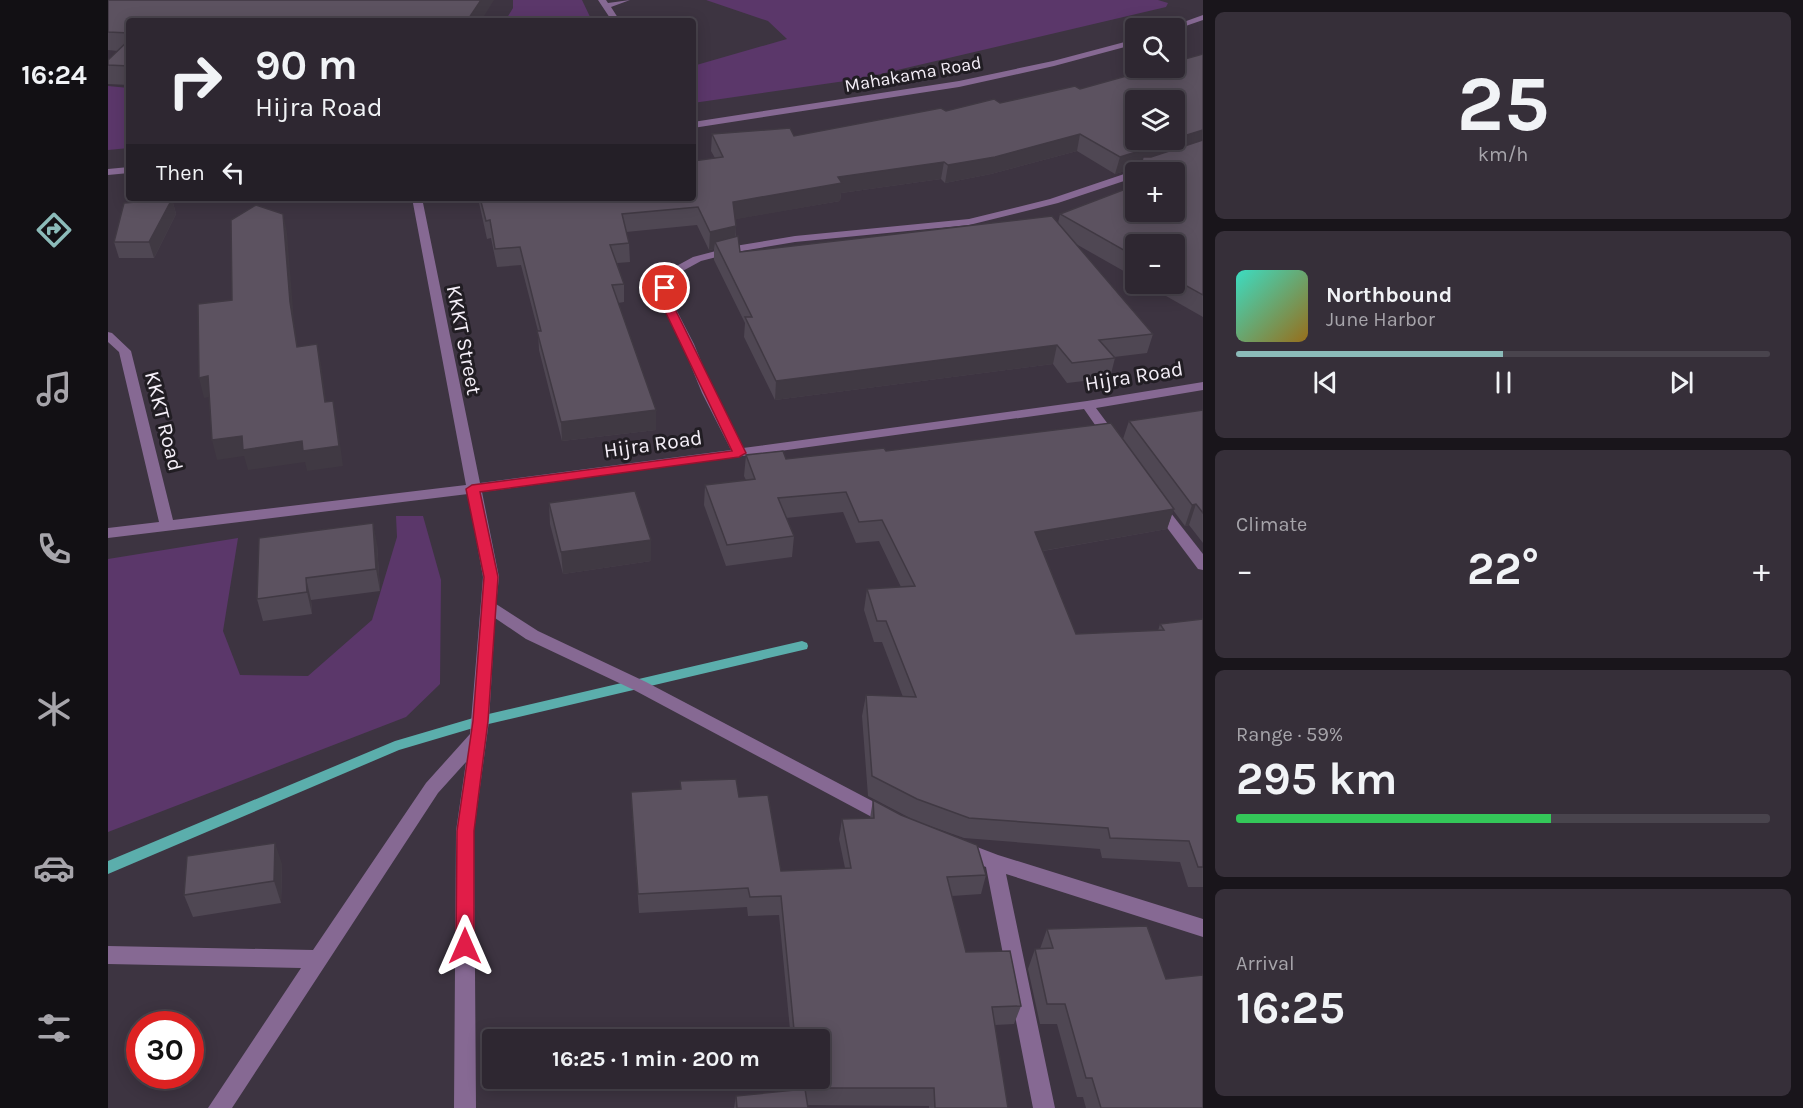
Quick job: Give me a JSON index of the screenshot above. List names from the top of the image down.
{
  "streets": {
    "street": [
      "Mahakama Road",
      "KKKT Street",
      "Hijra Road",
      "KKKT Road"
    ]
  },
  "crossings": [
    ["KKKT Street", "Hijra Road"],
    ["Hijra Road", "KKKT Road"]
  ],
  "page": {
    "tabs": "16:24",
    "tile": [
      ["25", "km/h"],
      "Climate",
      ["Range · 59%", "295 km"],
      ["Arrival", "16:25"]
    ],
    "map_buttons": ["+", "−"],
    "turn": ["90 m", "Hijra Road"],
    "then": "Then",
    "song": ["Northbound", "June Harbor"],
    "heat": ["−", "22°", "+"],
    "limit": "30",
    "trip": "16:25 · 1 min · 200 m"
  }
}
